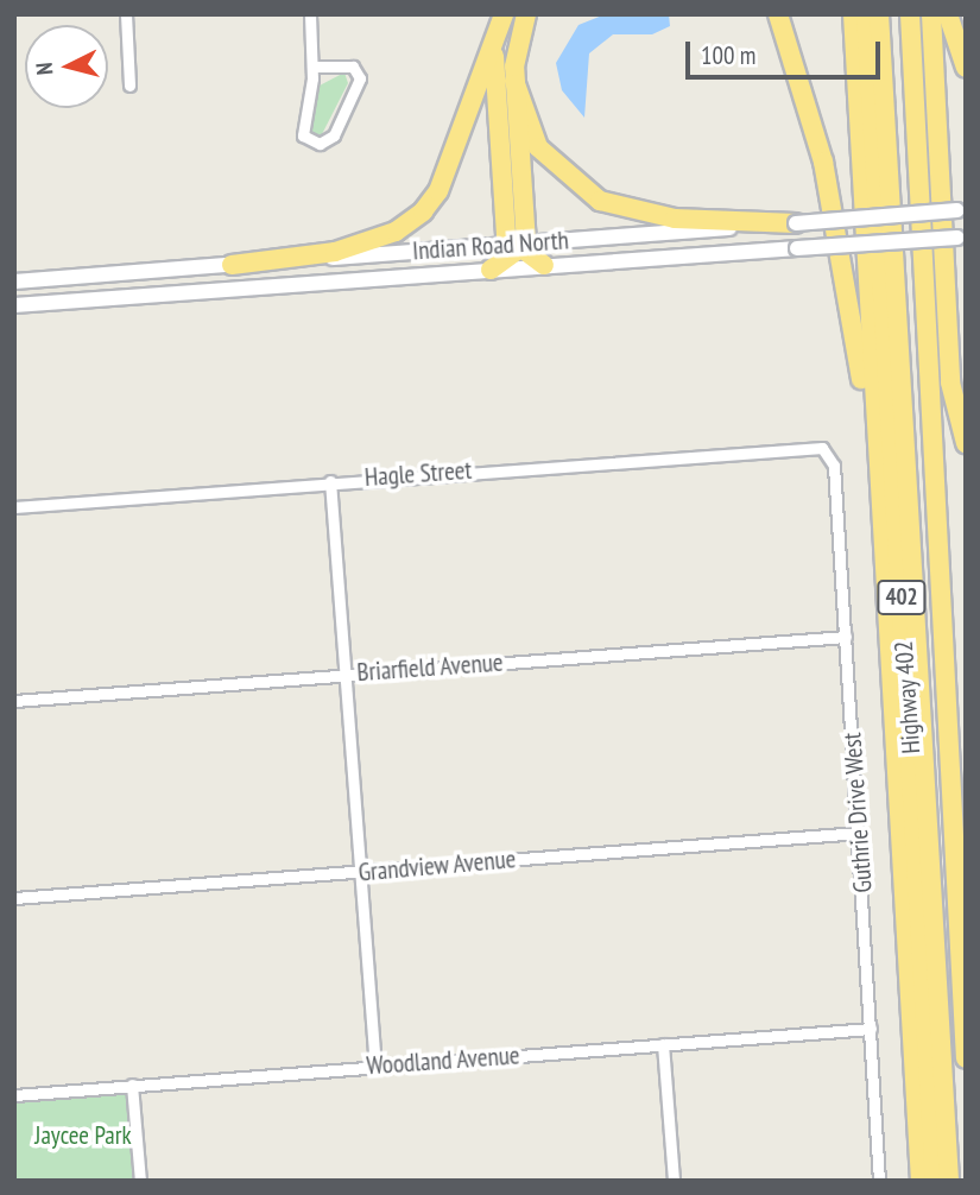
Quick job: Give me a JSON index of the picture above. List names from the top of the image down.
{
  "streets": {
    "highway": ["402", "Highway 402"],
    "main road": ["Indian Road North"],
    "street": [
      "Hagle Street",
      "Briarfield Avenue",
      "Guthrie Drive West",
      "Grandview Avenue",
      "Woodland Avenue"
    ]
  },
  "crossings": [
    ["Hagle Street", "Guthrie Drive West"],
    ["Briarfield Avenue", "Guthrie Drive West"],
    ["Guthrie Drive West", "Grandview Avenue"],
    ["Guthrie Drive West", "Woodland Avenue"]
  ],
  "parks": ["Jaycee Park"],
  "scale_bar": "100 m",
  "north": "left"
}
